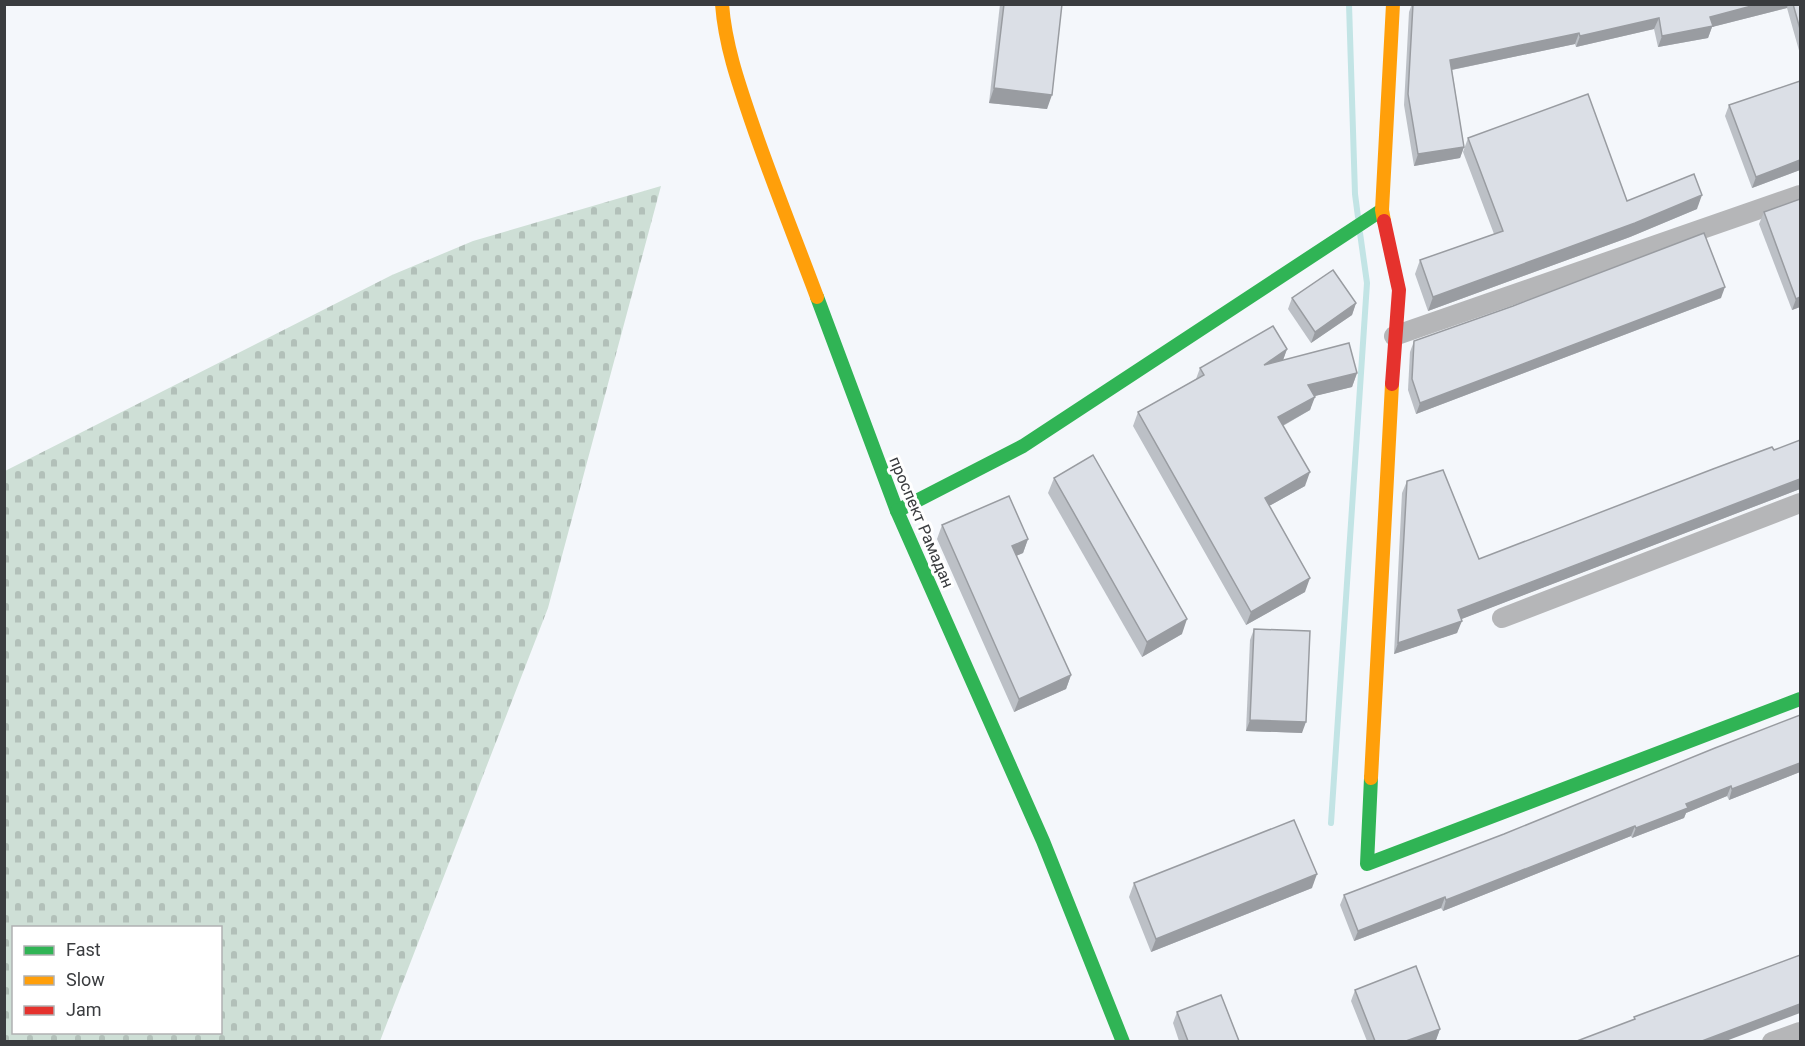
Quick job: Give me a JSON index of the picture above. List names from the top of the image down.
{
  "streets": {
    "street": ["проспект Рамадан"]
  },
  "legend": ["Fast", "Slow", "Jam"]
}
